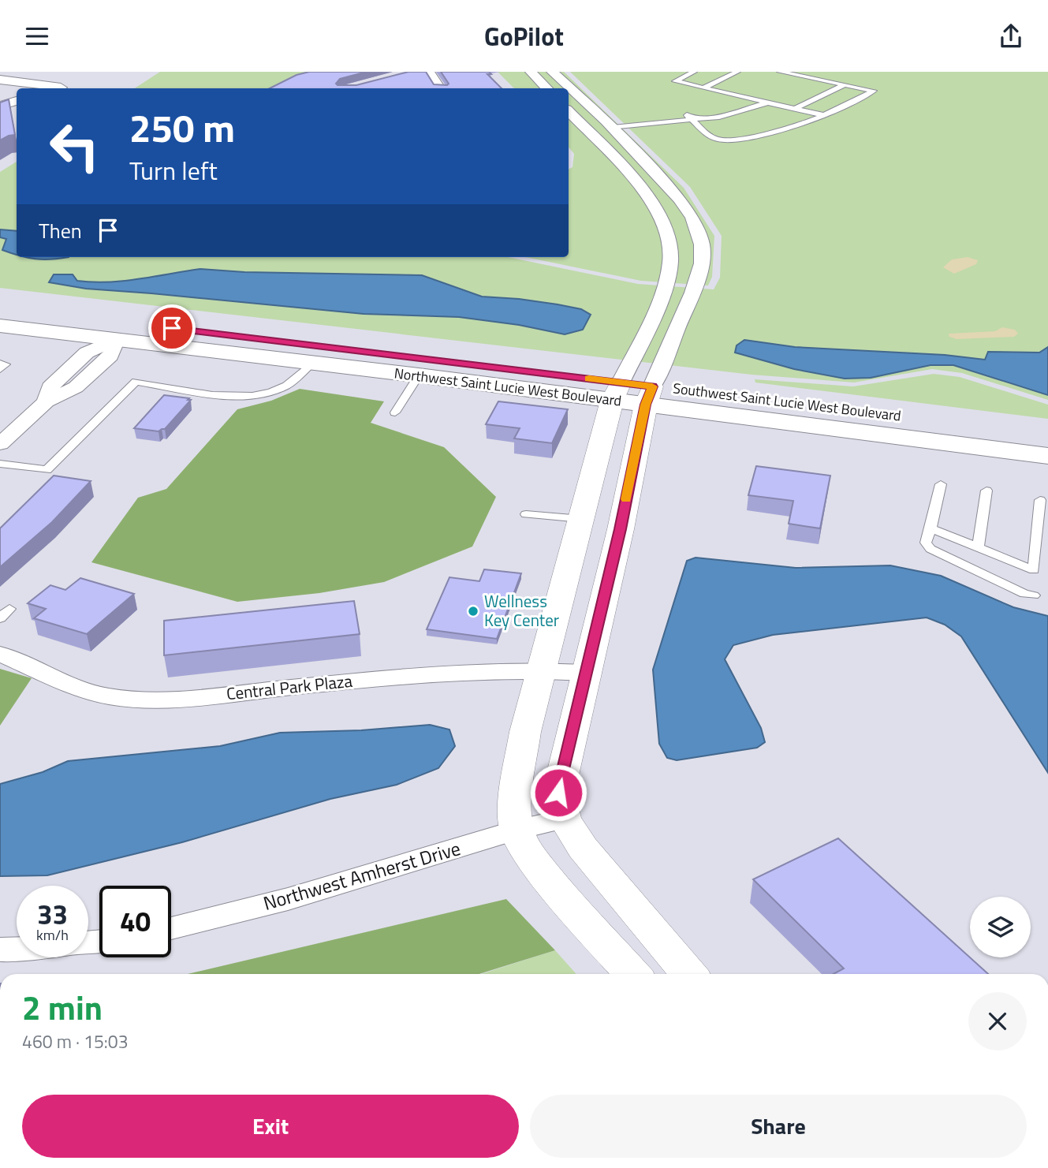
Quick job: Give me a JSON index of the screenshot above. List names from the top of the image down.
{
  "streets": {
    "main road": ["Northwest Saint Lucie West Boulevard", "Southwest Saint Lucie West Boulevard"],
    "street": ["Central Park Plaza", "Northwest Amherst Drive"]
  },
  "crossings": [
    ["Northwest Saint Lucie West Boulevard", "Southwest Saint Lucie West Boulevard"]
  ],
  "places": ["Wellness Key Center"],
  "page": {
    "header": "GoPilot",
    "turn": ["250 m", "Turn left"],
    "then": "Then",
    "speed": "33 km/h",
    "limit": "40",
    "heading": ["2 min", "460 m · 15:03"],
    "buttons": ["Exit", "Share"]
  }
}
